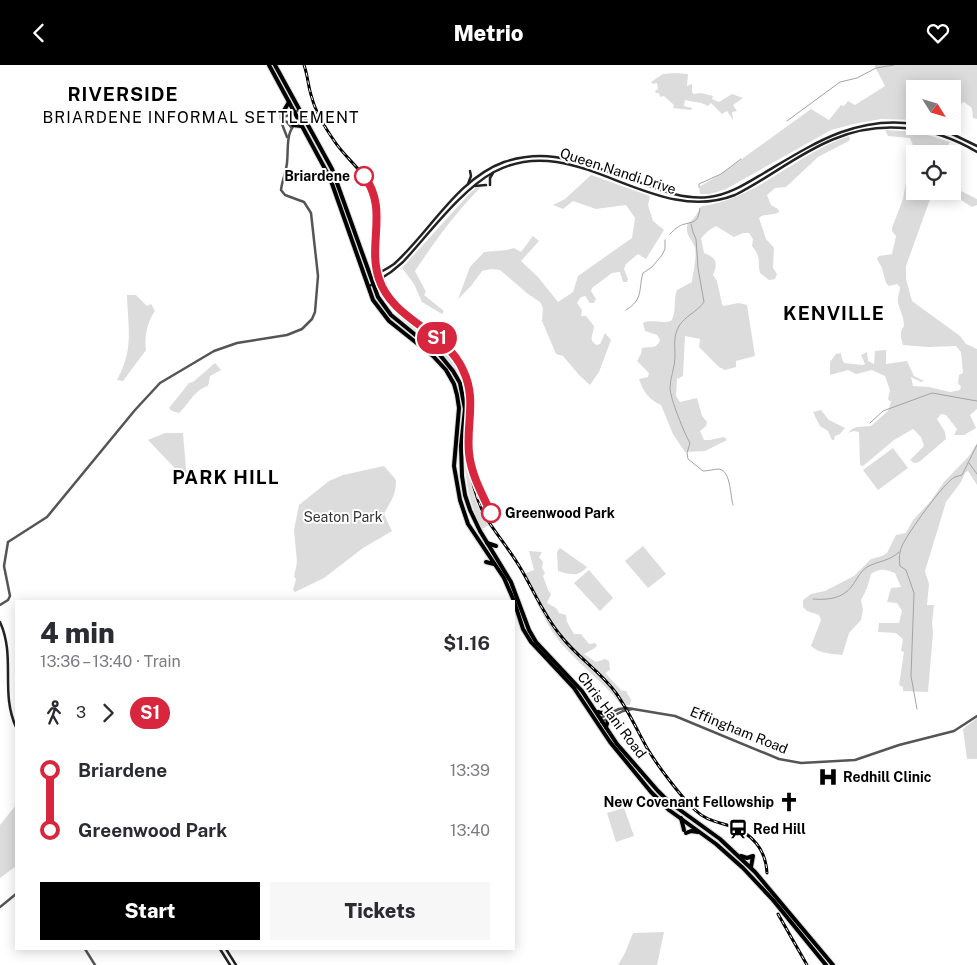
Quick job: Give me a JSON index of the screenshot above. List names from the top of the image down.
{
  "streets": {
    "main road": ["Queen Nandi Drive", "Chris Hani Road"],
    "street": ["Effingham Road"]
  },
  "crossings": [
    ["Queen Nandi Drive", "Chris Hani Road"],
    ["Chris Hani Road", "Effingham Road"]
  ],
  "districts": [
    "RIVERSIDE",
    "BRIARDENE INFORMAL SETTLEMENT",
    "KENVILLE",
    "PARK HILL"
  ],
  "parks": ["Seaton Park"],
  "places": {
    "other": ["Briardene", "Greenwood Park"],
    "hospital": ["Redhill Clinic"],
    "church": ["New Covenant Fellowship"],
    "station": ["Red Hill"]
  },
  "north": "bottom right",
  "page": {
    "header": "Metrio",
    "on_map": "S1",
    "heading": ["4 min", "13:36 – 13:40 · Train", "$1.16"],
    "legs": ["3", "S1"],
    "list": [
      {
        "name": "Briardene",
        "value": "13:39"
      },
      {
        "name": "Greenwood Park",
        "value": "13:40"
      }
    ],
    "buttons": ["Start", "Tickets"]
  }
}
